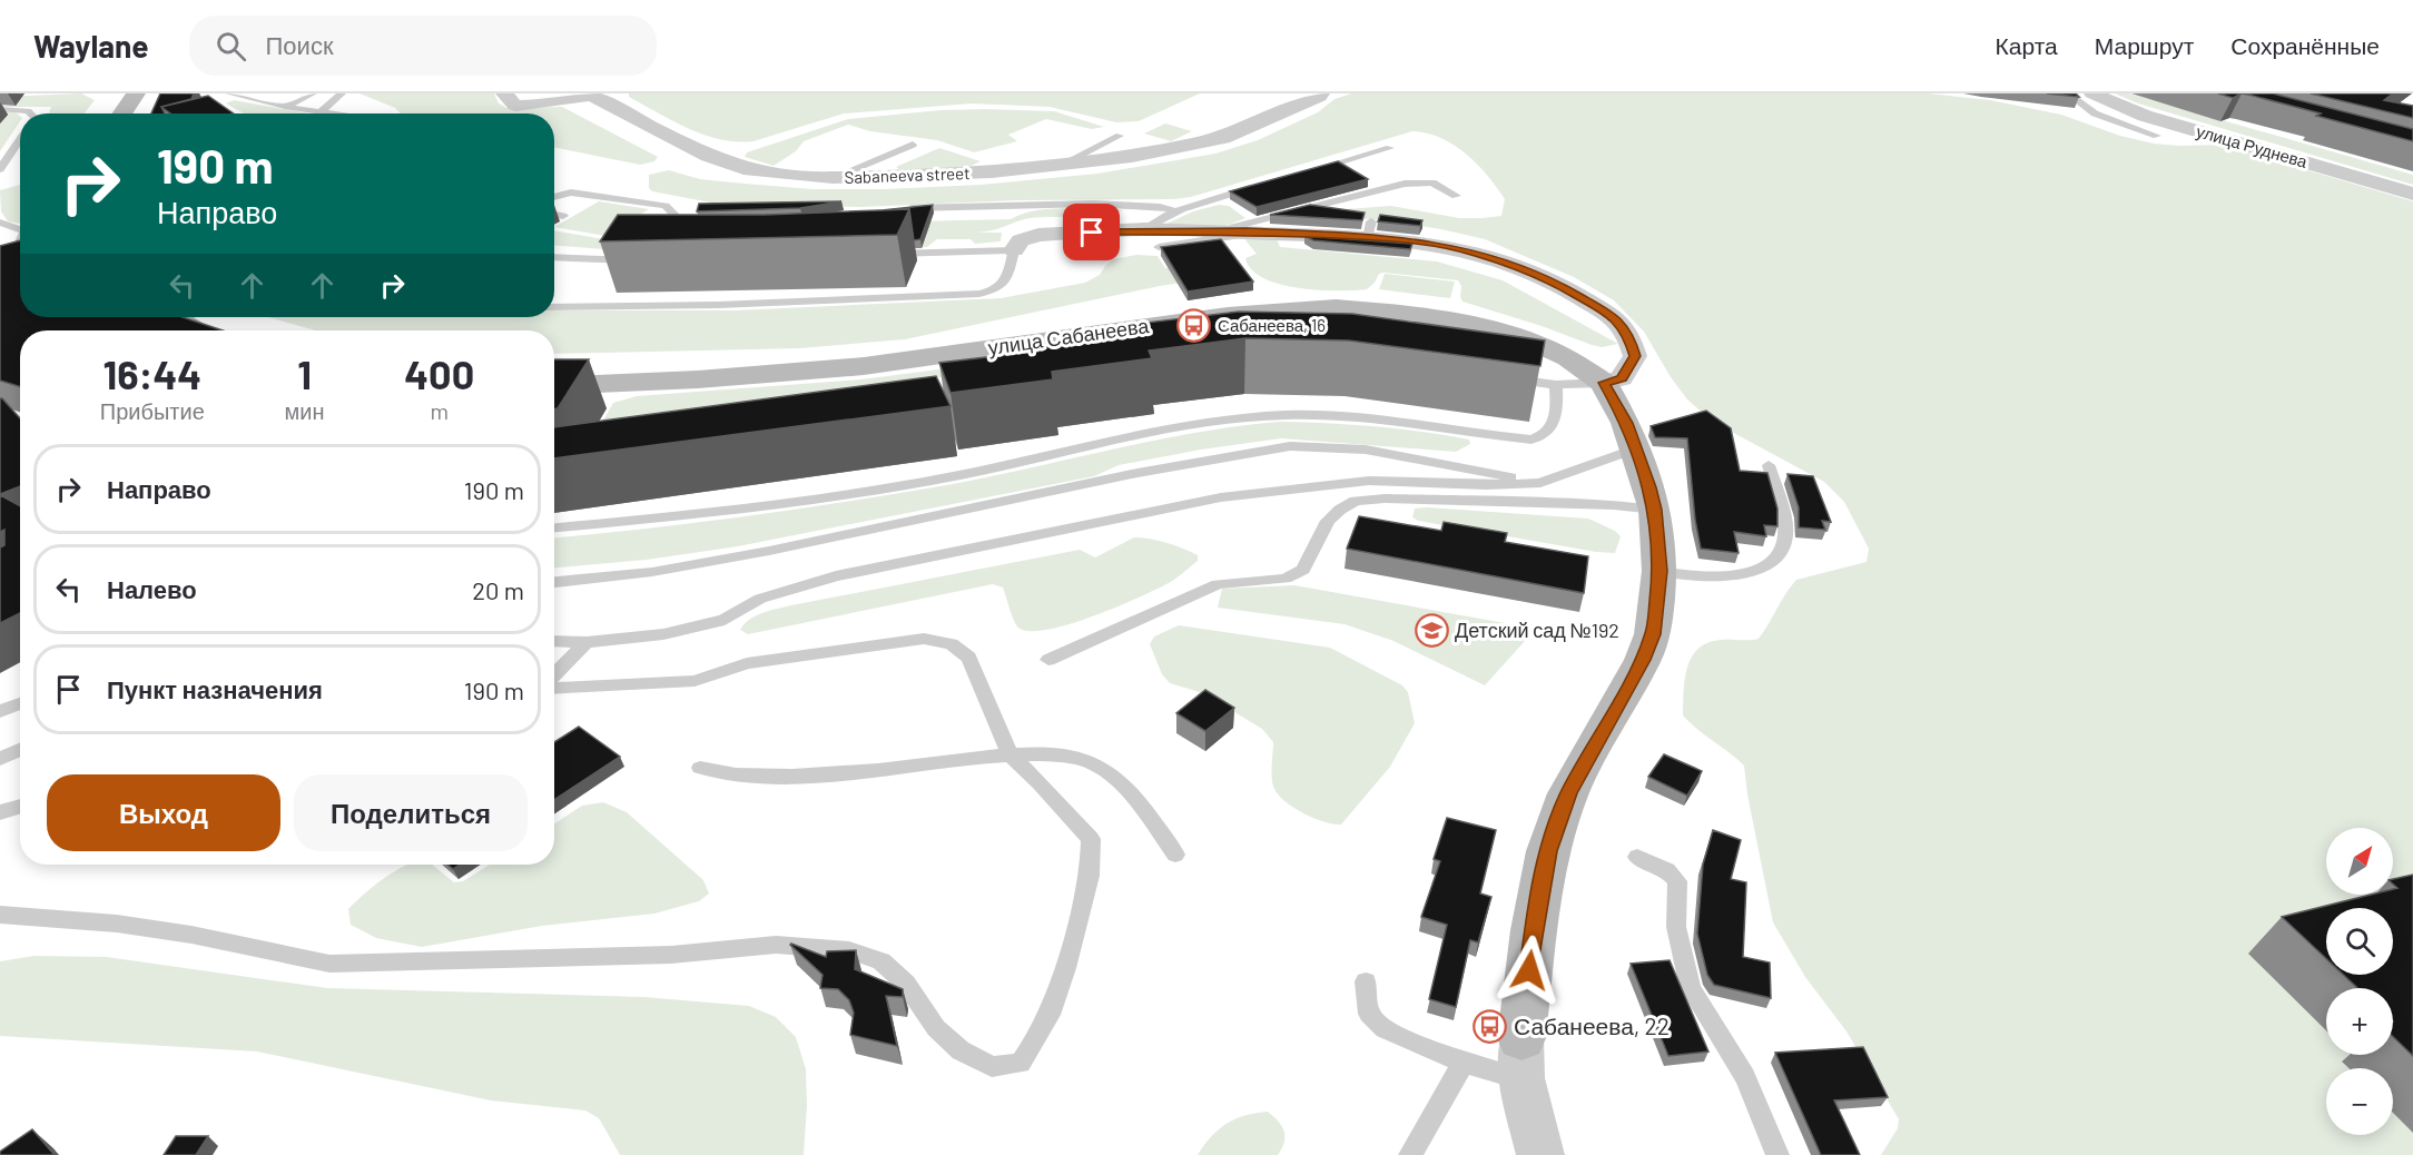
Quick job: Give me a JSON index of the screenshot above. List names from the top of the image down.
{
  "streets": {
    "street": ["улица Руднева", "Sabaneeva street", "улица Сабанеева"]
  },
  "places": {
    "bus stop": ["Сабанеева, 16", "Сабанеева, 22"],
    "school or university": ["Детский сад №192"]
  },
  "north": "top right",
  "page": {
    "header": "Waylane",
    "search": "Поиск",
    "nav": ["Карта", "Маршрут", "Сохранённые"],
    "turn": ["190 m", "Направо"],
    "eta": [
      "16:44",
      "Прибытие",
      "1",
      "мин",
      "400",
      "m"
    ],
    "list": [
      {
        "name": "Направо",
        "value": "190 m"
      },
      {
        "name": "Налево",
        "value": "20 m"
      },
      {
        "name": "Пункт назначения",
        "value": "190 m"
      }
    ],
    "buttons": ["Выход", "Поделиться"],
    "map_buttons": ["+", "−"]
  }
}
